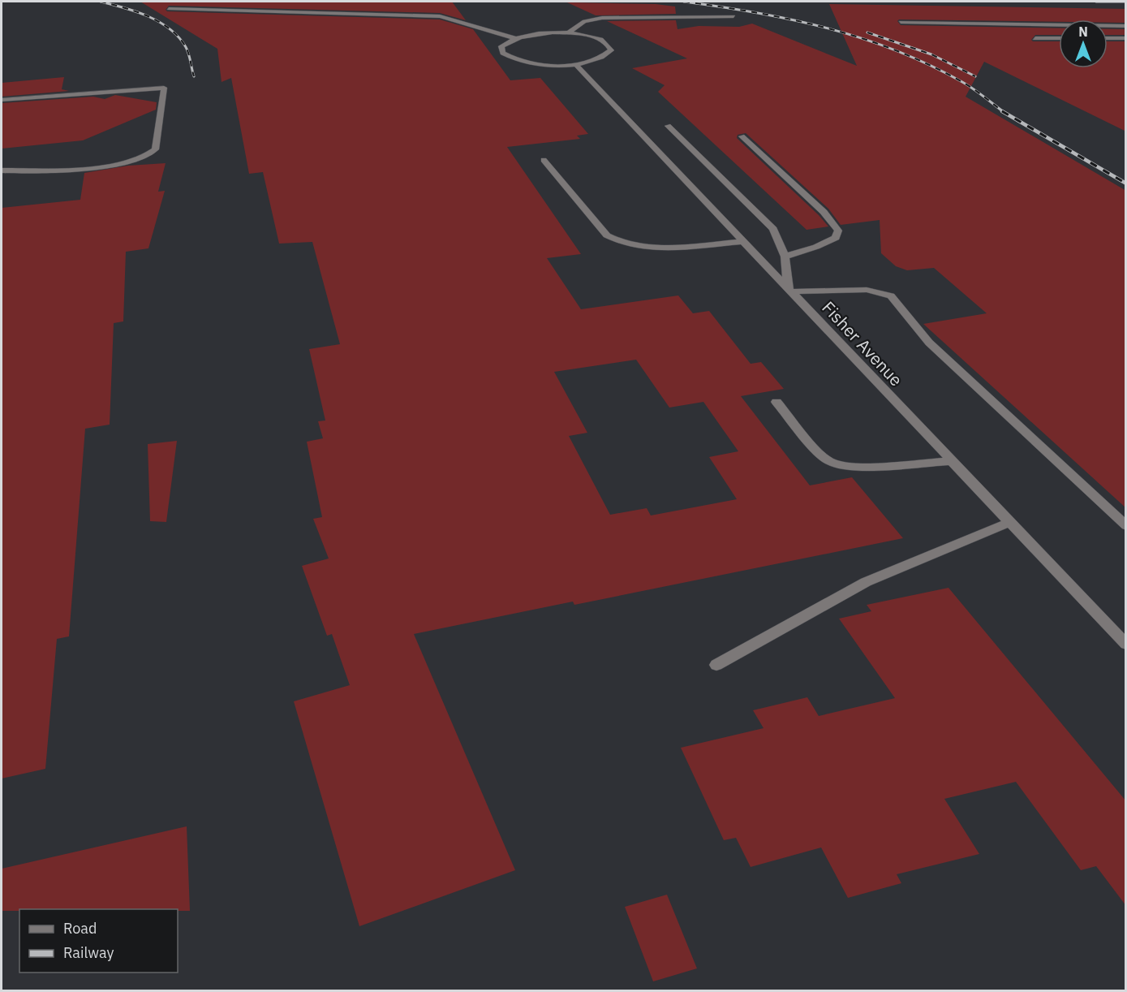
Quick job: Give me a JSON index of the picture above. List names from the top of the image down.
{
  "streets": {
    "lane": ["Fisher Avenue"]
  },
  "legend": ["Road", "Railway"],
  "north": "top"
}
